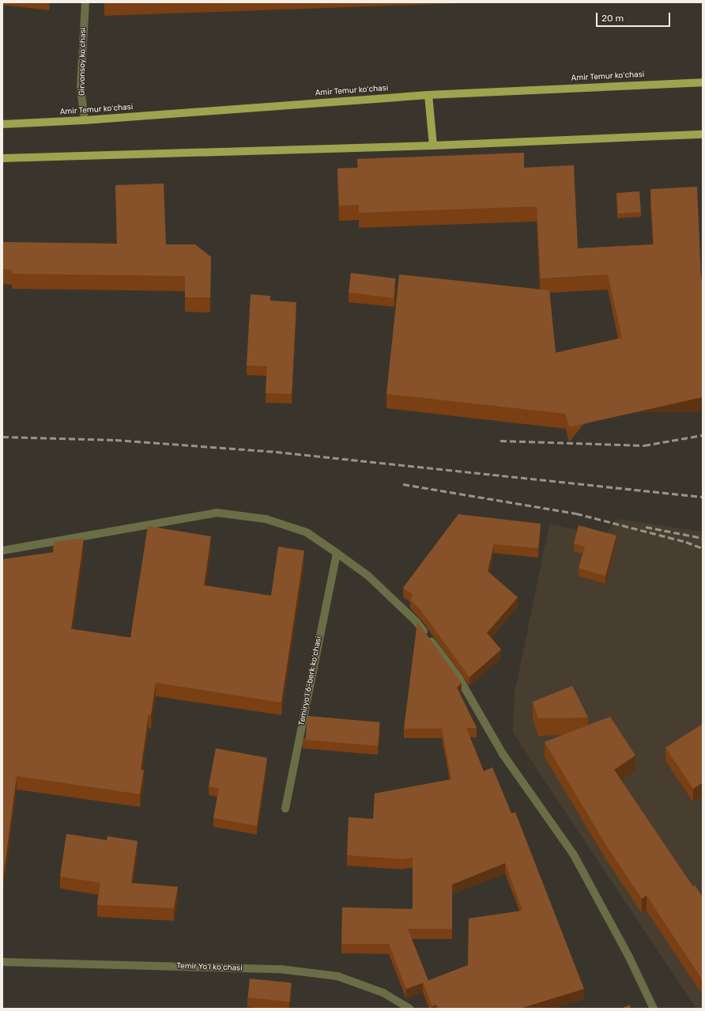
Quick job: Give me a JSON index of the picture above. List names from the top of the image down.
{
  "streets": {
    "main road": ["Amir Temur koʻchasi"],
    "street": ["Girvonsoy koʻchasi", "Temiryoʻl 6-berk koʻchasi", "Temir Yoʻl koʻchasi"]
  },
  "crossings": [
    ["Girvonsoy koʻchasi", "Amir Temur koʻchasi"]
  ],
  "scale_bar": "20 m"
}
